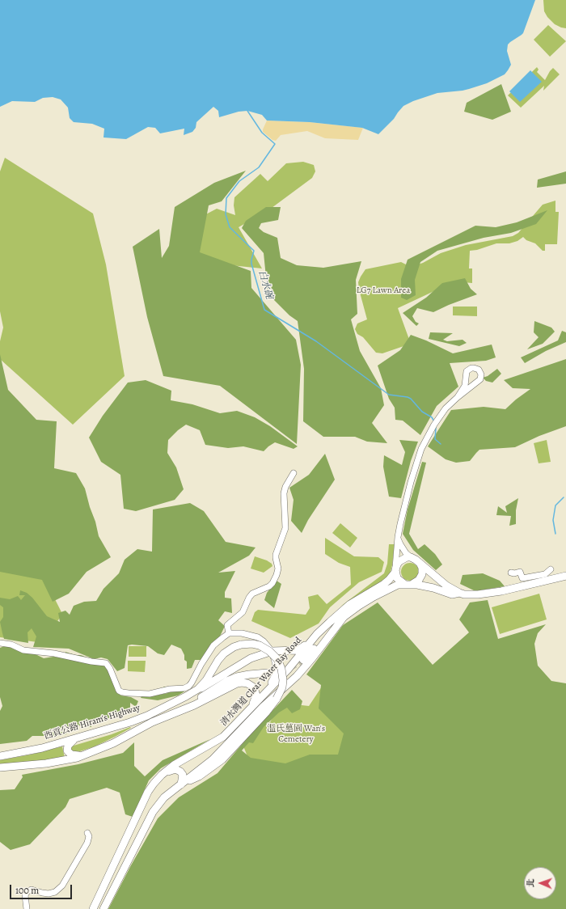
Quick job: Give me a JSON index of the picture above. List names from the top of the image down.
{
  "streets": {
    "main road": ["清水灣道 Clear Water Bay Road", "西貢公路 Hiram's Highway"]
  },
  "crossings": [
    ["清水灣道 Clear Water Bay Road", "西貢公路 Hiram's Highway"]
  ],
  "water": ["白水碗"],
  "parks": ["LG7 Lawn Area", "溫氏墓園 Wan's Cemetery"],
  "scale_bar": "100 m",
  "north": "left"
}
